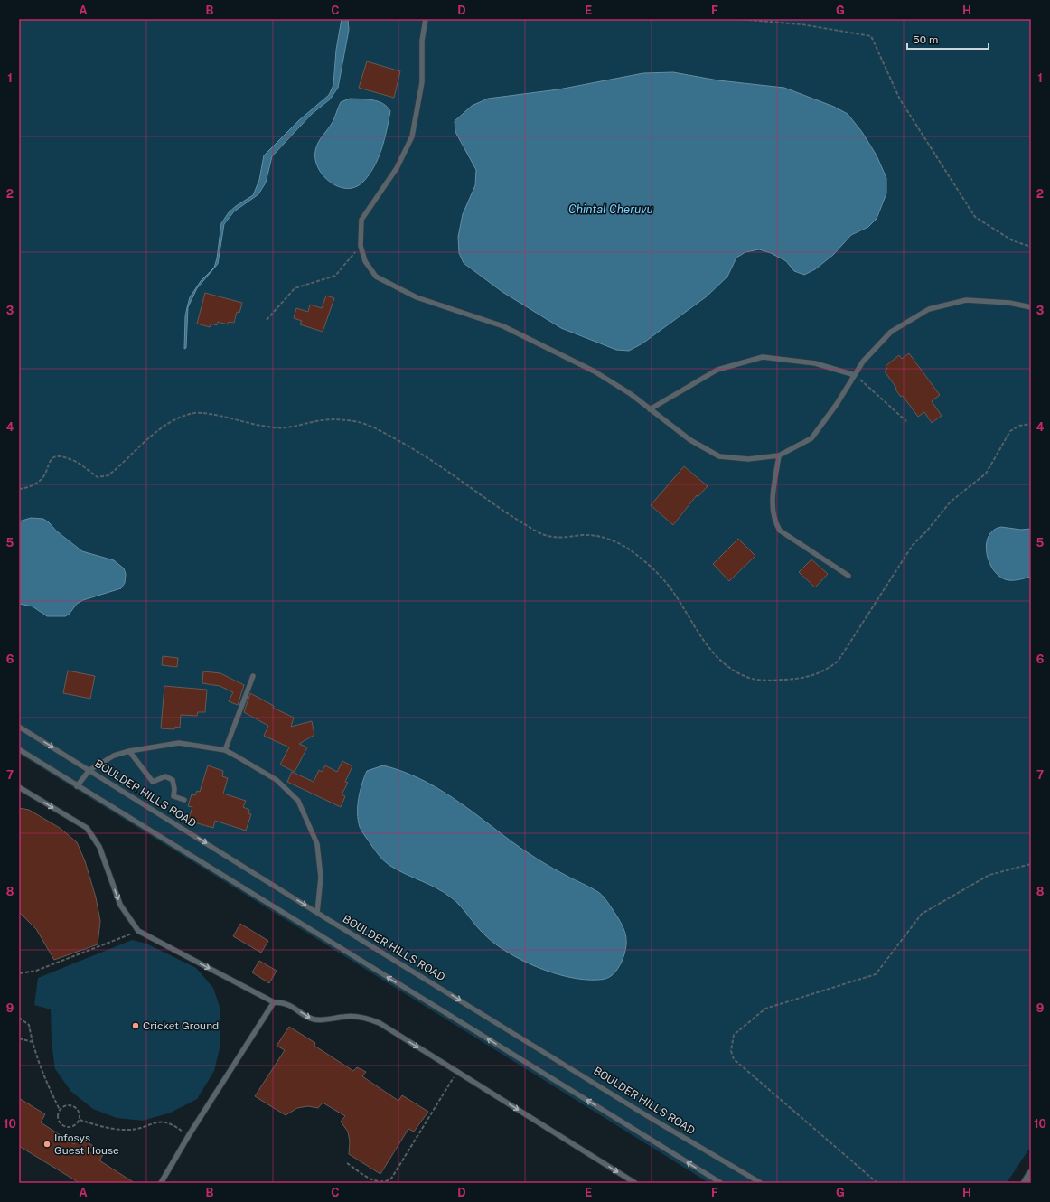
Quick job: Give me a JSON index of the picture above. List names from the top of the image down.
{
  "streets": {
    "lane": ["BOULDER HILLS ROAD"]
  },
  "water": ["Chintal Cheruvu"],
  "places": ["Cricket Ground", "Infosys Guest House"],
  "scale_bar": "50 m",
  "grid": {
    "columns": [
      "A",
      "B",
      "C",
      "D",
      "E",
      "F",
      "G",
      "H"
    ],
    "rows": [
      "1",
      "2",
      "3",
      "4",
      "5",
      "6",
      "7",
      "8",
      "9",
      "10"
    ]
  }
}
